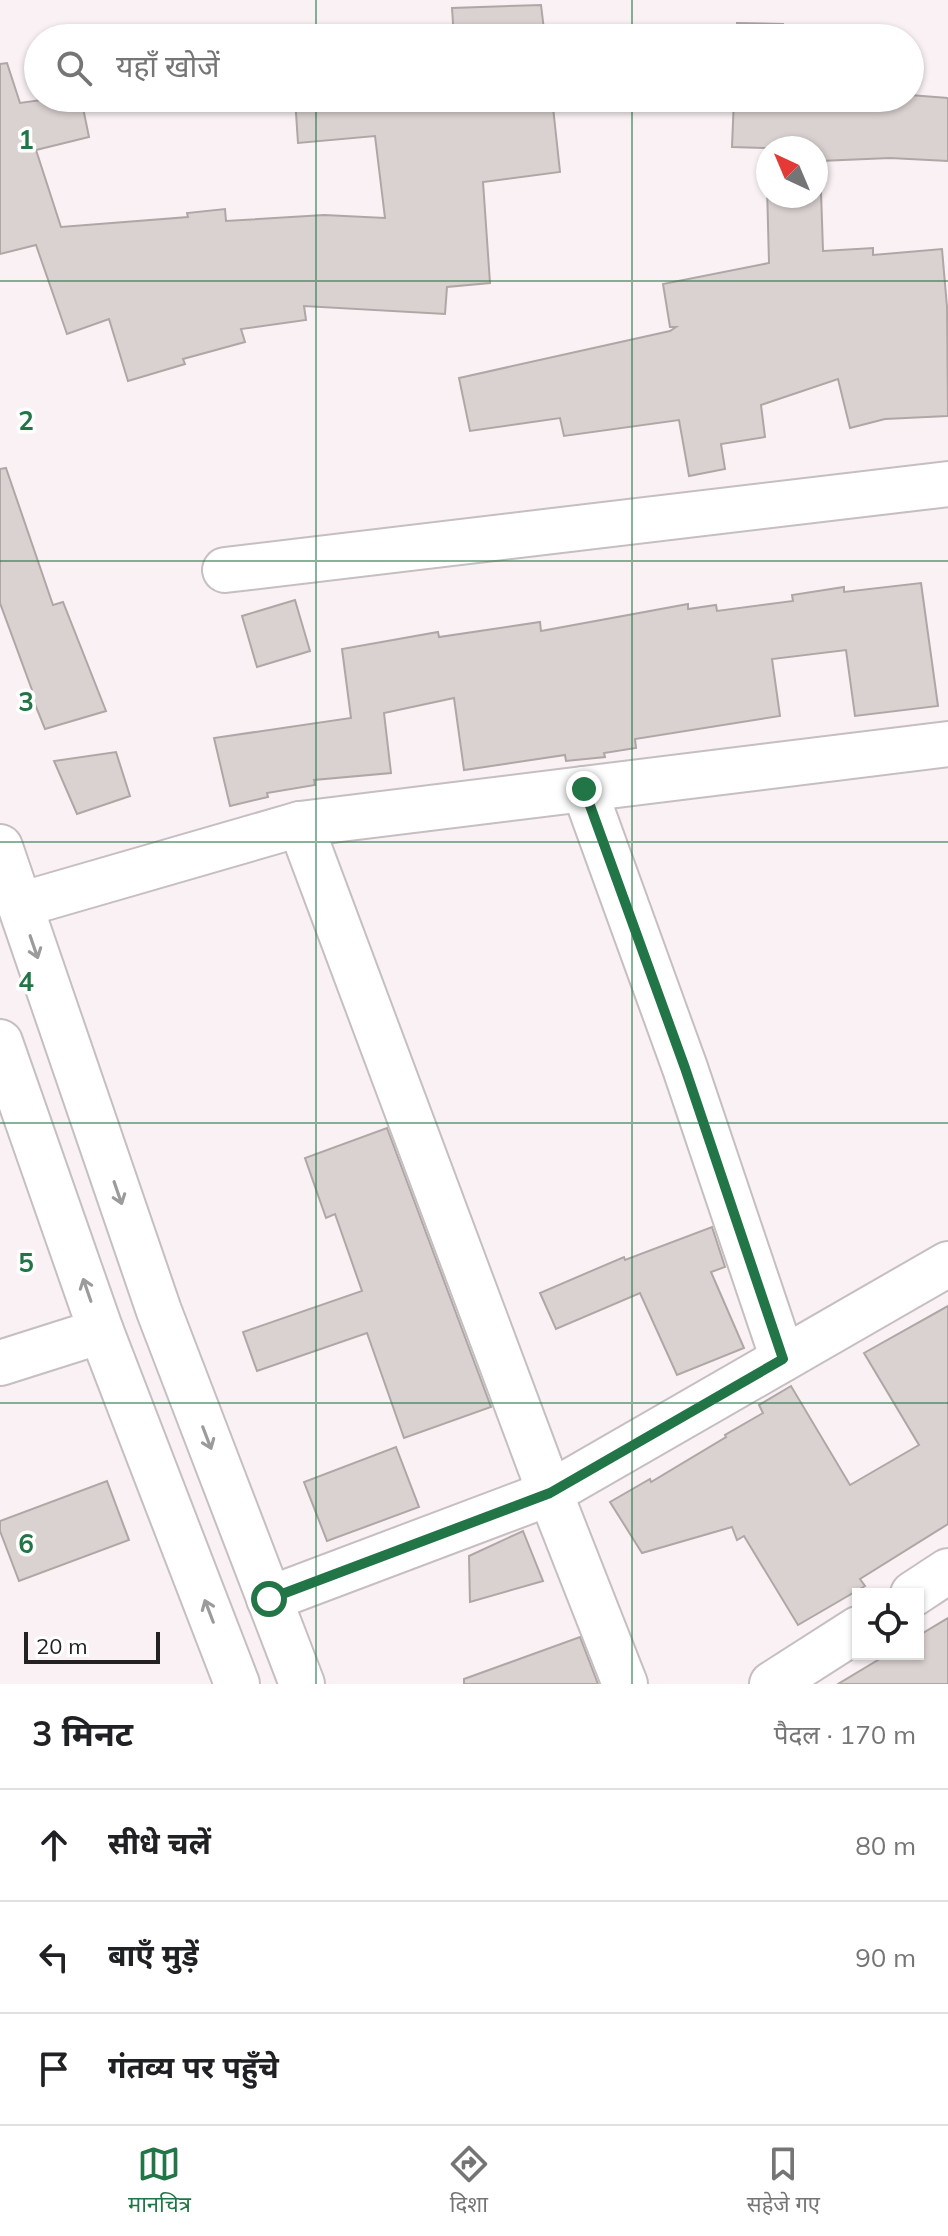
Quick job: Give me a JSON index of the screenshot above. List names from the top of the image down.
{
  "scale_bar": "20 m",
  "north": "top left",
  "page": {
    "search": "यहाँ खोजें",
    "scale": "20 m",
    "heading": ["3 मिनट", "पैदल · 170 m"],
    "list": [
      ["सीधे चलें", "80 m"],
      ["बाएँ मुड़ें", "90 m"],
      "गंतव्य पर पहुँचे"
    ],
    "nav": ["मानचित्र", "दिशा", "सहेजे गए"]
  },
  "grid": {
    "rows": [
      "1",
      "2",
      "3",
      "4",
      "5",
      "6"
    ]
  }
}
